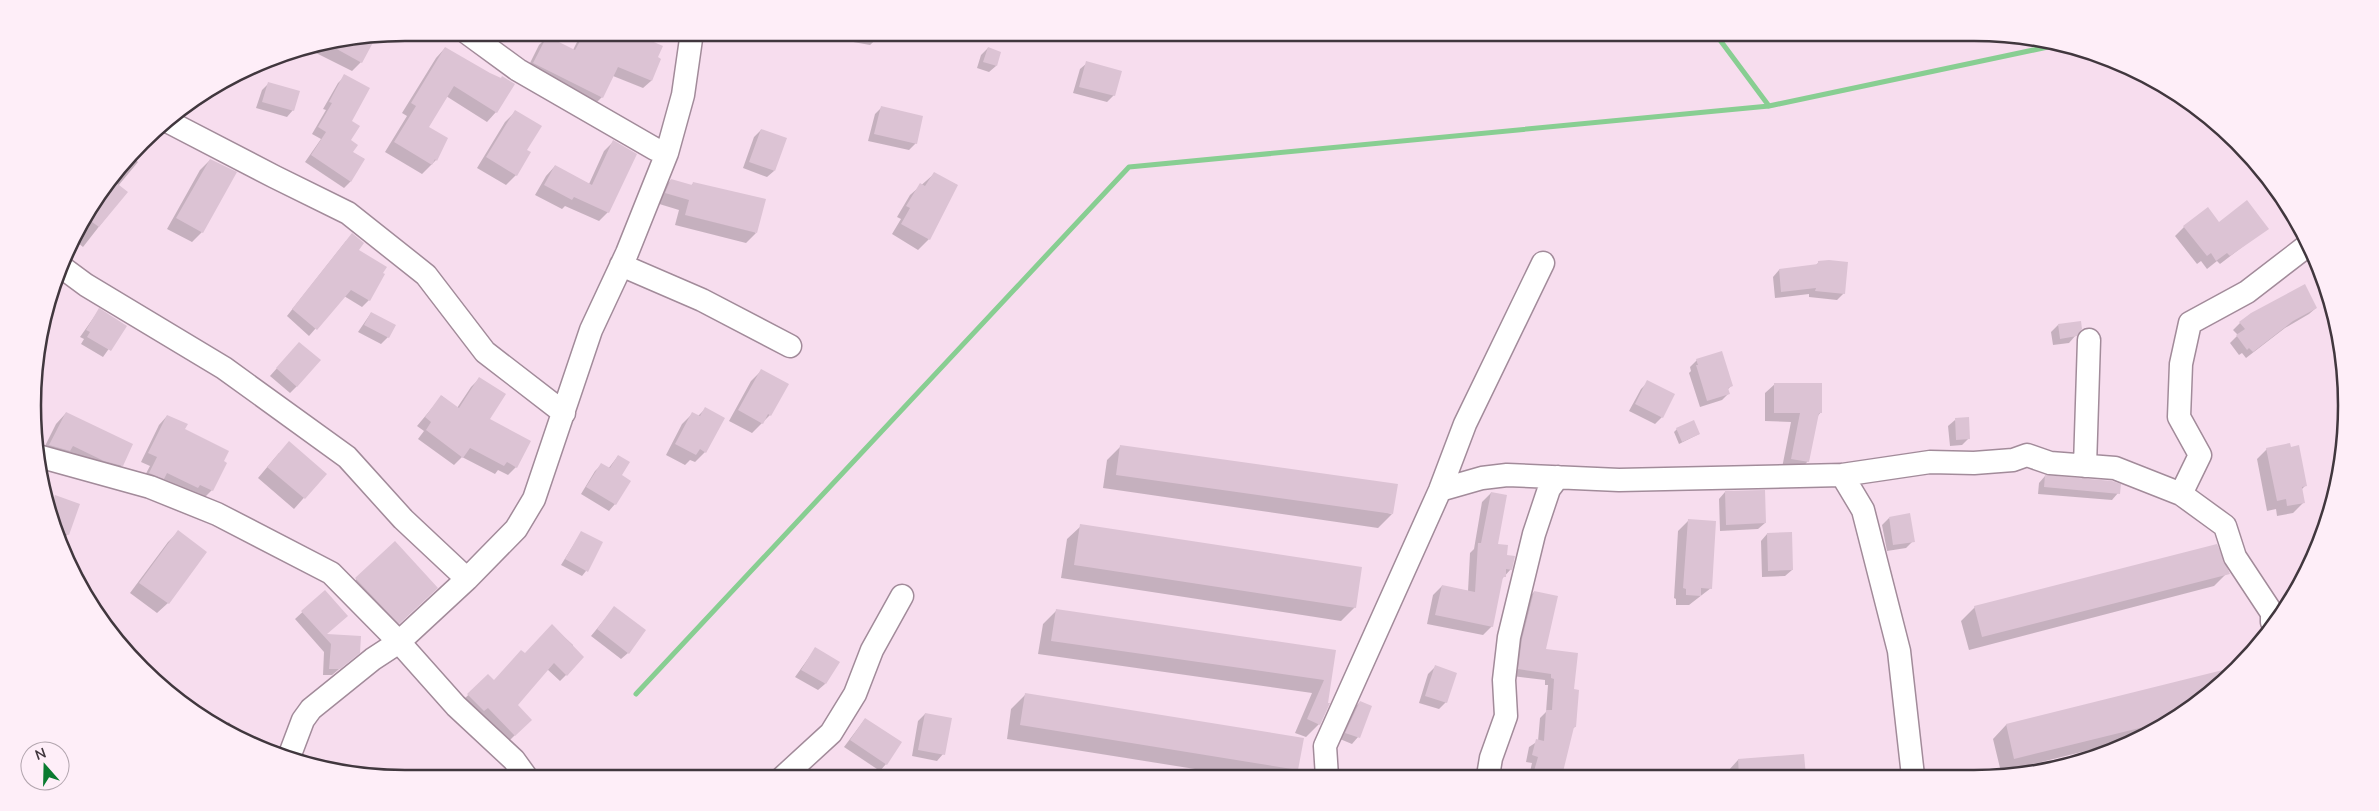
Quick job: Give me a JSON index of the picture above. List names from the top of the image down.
{
  "north": "top"
}
